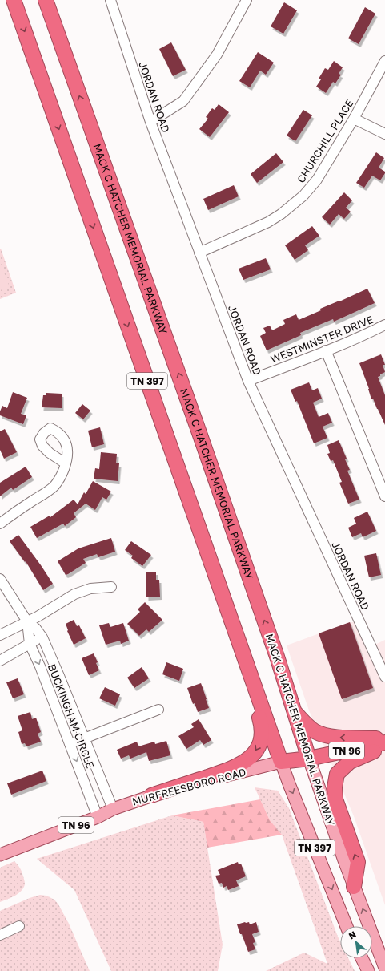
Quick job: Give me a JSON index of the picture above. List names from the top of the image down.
{
  "streets": {
    "highway": [
      "MACK C HATCHER MEMORIAL PARKWAY",
      "TN 397",
      "TN 96",
      "MURFREESBORO ROAD"
    ],
    "street": [
      "JORDAN ROAD",
      "CHURCHILL PLACE",
      "WESTMINSTER DRIVE",
      "BUCKINGHAM CIRCLE"
    ]
  },
  "crossings": [
    ["JORDAN ROAD", "CHURCHILL PLACE"],
    ["JORDAN ROAD", "WESTMINSTER DRIVE"],
    ["MACK C HATCHER MEMORIAL PARKWAY", "MURFREESBORO ROAD"],
    ["TN 397", "MURFREESBORO ROAD"],
    ["BUCKINGHAM CIRCLE", "MURFREESBORO ROAD"]
  ],
  "north": "top left"
}
